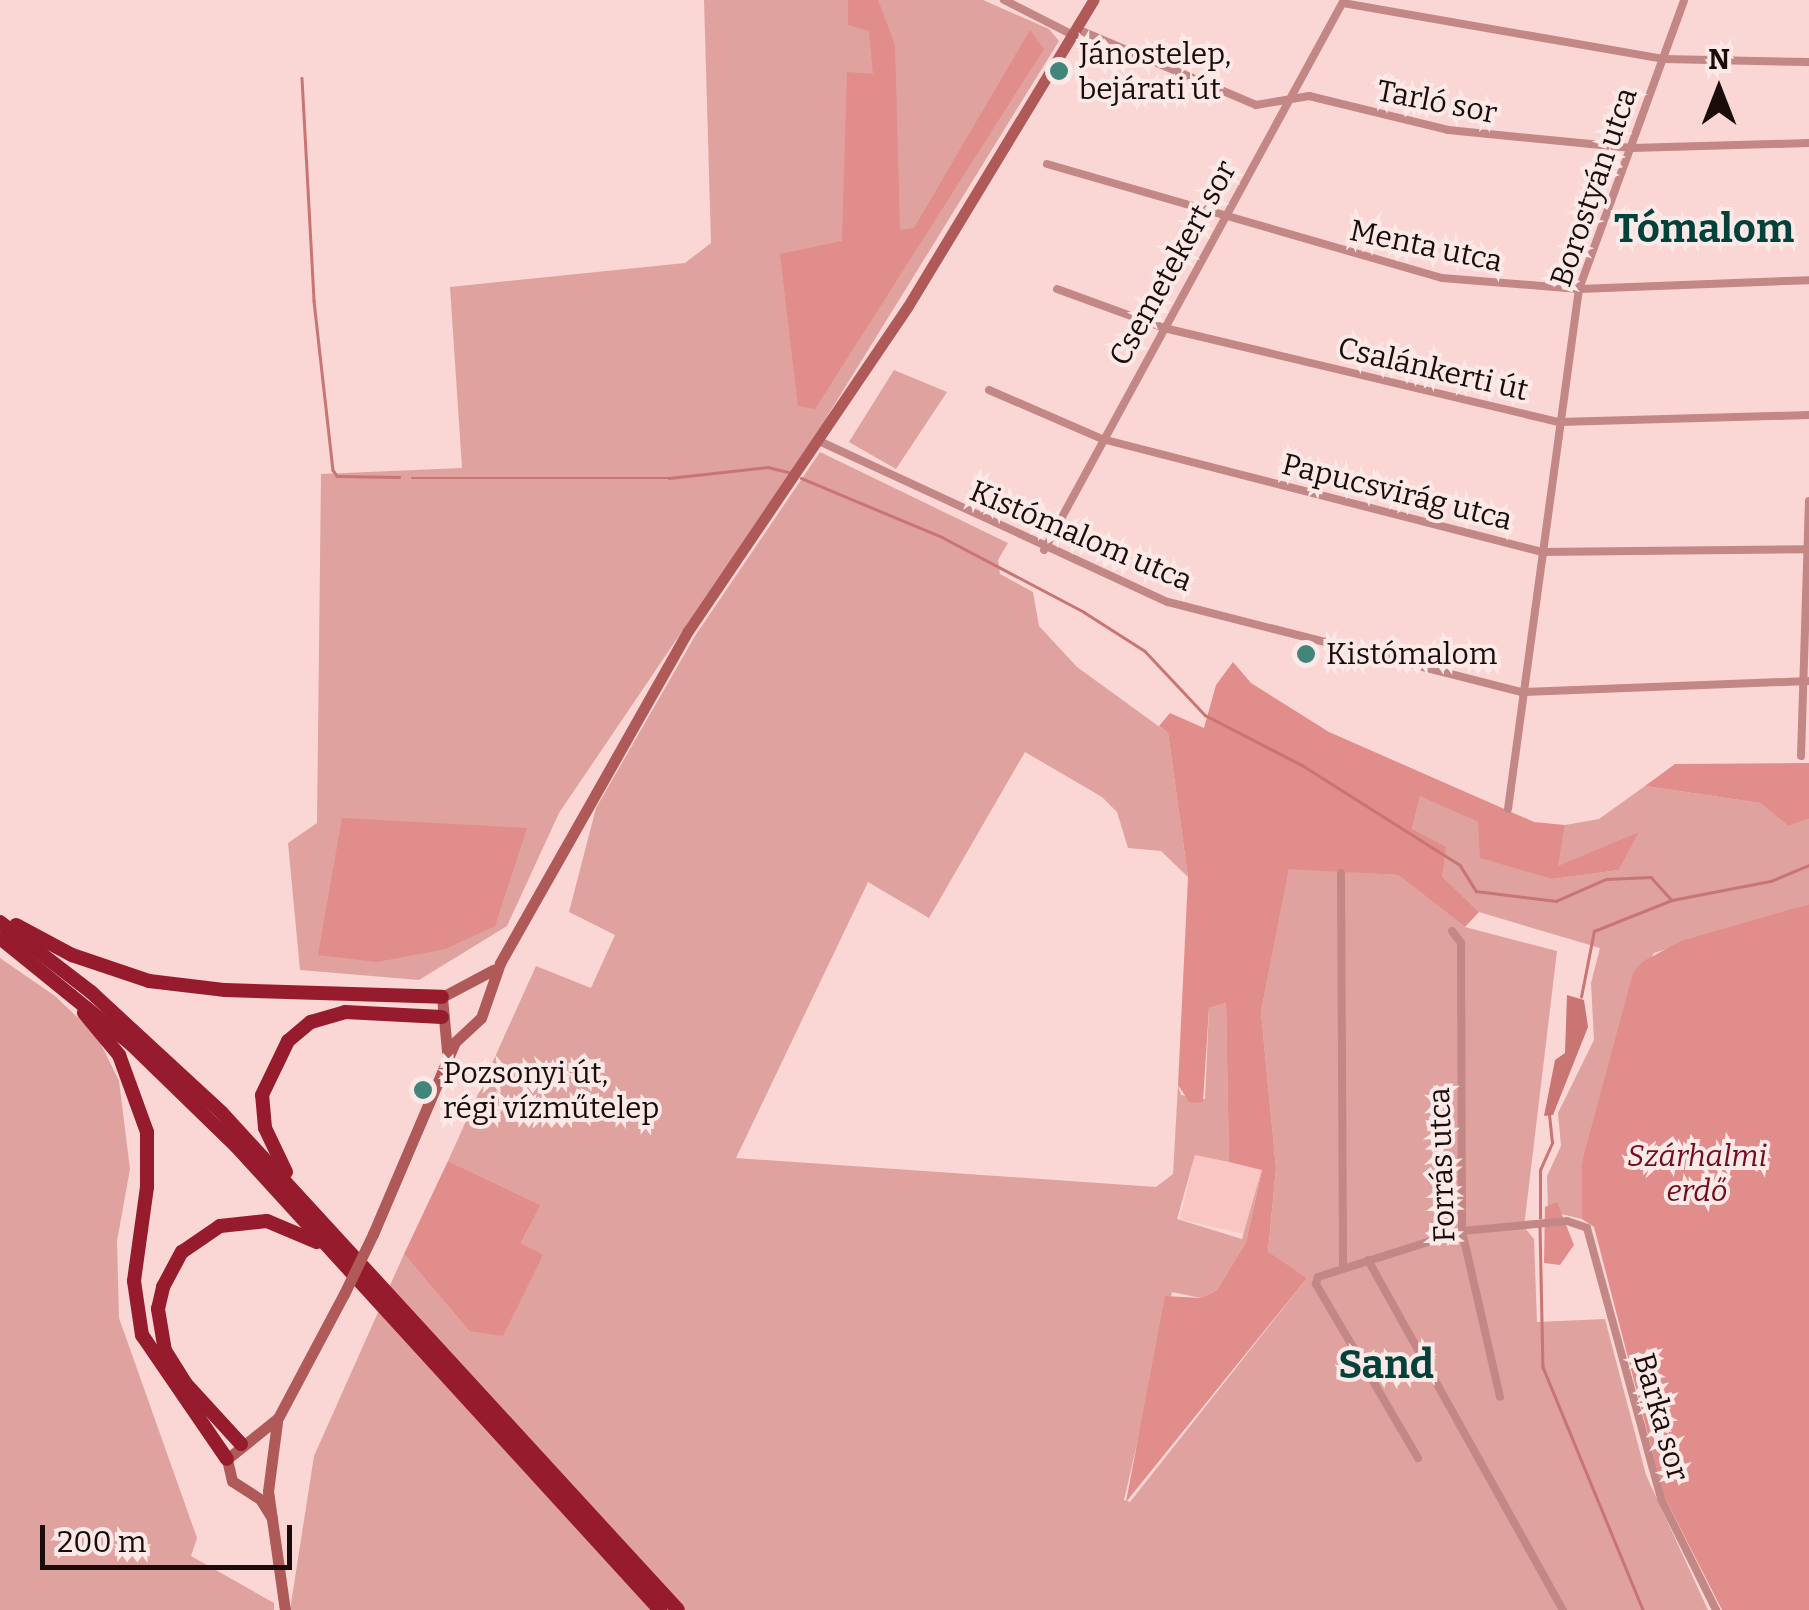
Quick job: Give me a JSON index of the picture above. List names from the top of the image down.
{
  "streets": {
    "street": [
      "Tarló sor",
      "Borostyán utca",
      "Menta utca",
      "Csemetekert sor",
      "Csalánkerti út",
      "Papucsvirág utca",
      "Kistómalom utca",
      "Forrás utca",
      "Barka sor"
    ]
  },
  "crossings": [
    ["Tarló sor", "Borostyán utca"],
    ["Tarló sor", "Csemetekert sor"],
    ["Borostyán utca", "Menta utca"],
    ["Borostyán utca", "Csalánkerti út"],
    ["Borostyán utca", "Papucsvirág utca"],
    ["Borostyán utca", "Kistómalom utca"],
    ["Menta utca", "Csemetekert sor"],
    ["Csemetekert sor", "Csalánkerti út"],
    ["Csemetekert sor", "Papucsvirág utca"],
    ["Csemetekert sor", "Kistómalom utca"],
    ["Forrás utca", "Barka sor"]
  ],
  "districts": ["Tómalom", "Sand"],
  "parks": ["Szárhalmi erdő"],
  "places": ["Jánostelep, bejárati út", "Kistómalom", "Pozsonyi út, régi vízműtelep"],
  "scale_bar": "200 m",
  "north": "top"
}
